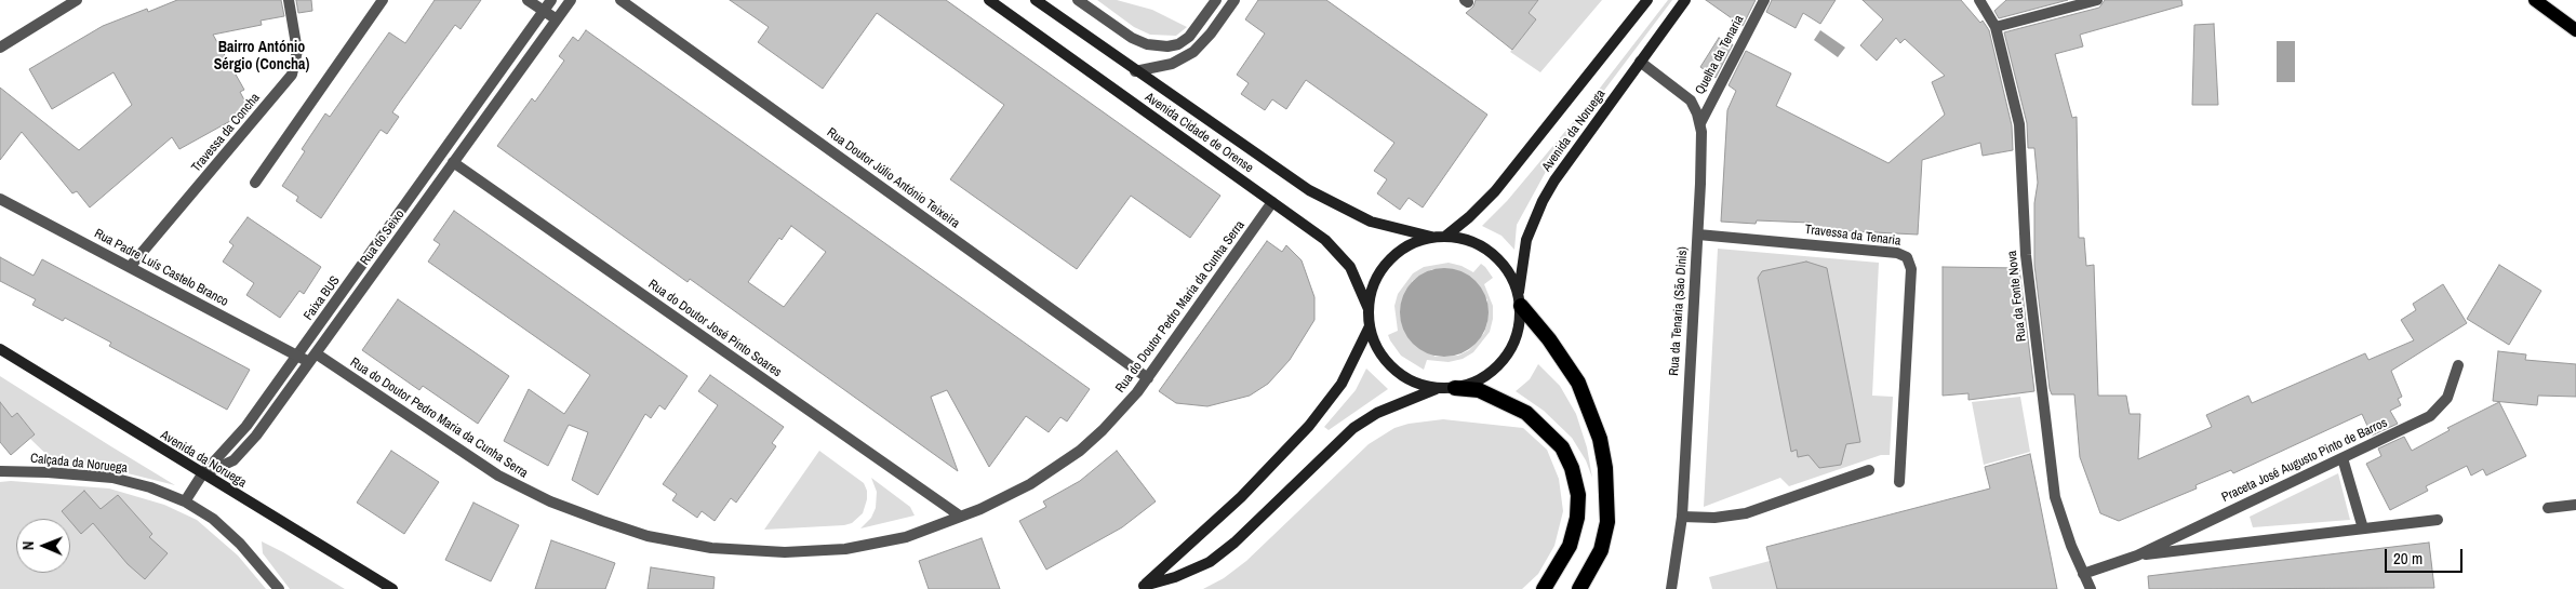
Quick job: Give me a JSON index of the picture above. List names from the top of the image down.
{
  "streets": {
    "main road": ["Avenida da Noruega", "Avenida Cidade de Orense"],
    "street": [
      "Quelha da Tenaria",
      "Travessa da Concha",
      "Rua Doutor Júlio António Teixeira",
      "Travessa da Tenaria",
      "Rua do Seixo",
      "Rua Padre Luís Castelo Branco",
      "Rua da Fonte Nova",
      "Faixa BUS",
      "Rua do Doutor Pedro Maria da Cunha Serra",
      "Rua da Tenaria (São Dinis)",
      "Rua do Doutor José Pinto Soares",
      "Praceta José Augusto Pinto de Barros",
      "Calçada da Noruega"
    ]
  },
  "crossings": [
    ["Quelha da Tenaria", "Rua da Tenaria (São Dinis)"],
    ["Avenida da Noruega", "Avenida Cidade de Orense"],
    ["Avenida da Noruega", "Rua do Seixo"],
    ["Avenida da Noruega", "Faixa BUS"],
    ["Avenida da Noruega", "Rua da Tenaria (São Dinis)"],
    ["Travessa da Concha", "Rua Padre Luís Castelo Branco"],
    ["Avenida Cidade de Orense", "Rua do Doutor Pedro Maria da Cunha Serra"],
    ["Rua Doutor Júlio António Teixeira", "Rua do Doutor Pedro Maria da Cunha Serra"],
    ["Travessa da Tenaria", "Rua da Tenaria (São Dinis)"],
    ["Rua do Seixo", "Rua Padre Luís Castelo Branco"],
    ["Rua do Seixo", "Faixa BUS"],
    ["Rua do Seixo", "Rua do Doutor Pedro Maria da Cunha Serra"],
    ["Rua do Seixo", "Rua do Doutor José Pinto Soares"],
    ["Rua Padre Luís Castelo Branco", "Faixa BUS"],
    ["Rua Padre Luís Castelo Branco", "Rua do Doutor Pedro Maria da Cunha Serra"],
    ["Rua da Fonte Nova", "Praceta José Augusto Pinto de Barros"],
    ["Rua do Doutor Pedro Maria da Cunha Serra", "Rua do Doutor José Pinto Soares"]
  ],
  "districts": ["Bairro António Sérgio (Concha)"],
  "scale_bar": "20 m",
  "north": "left"
}
